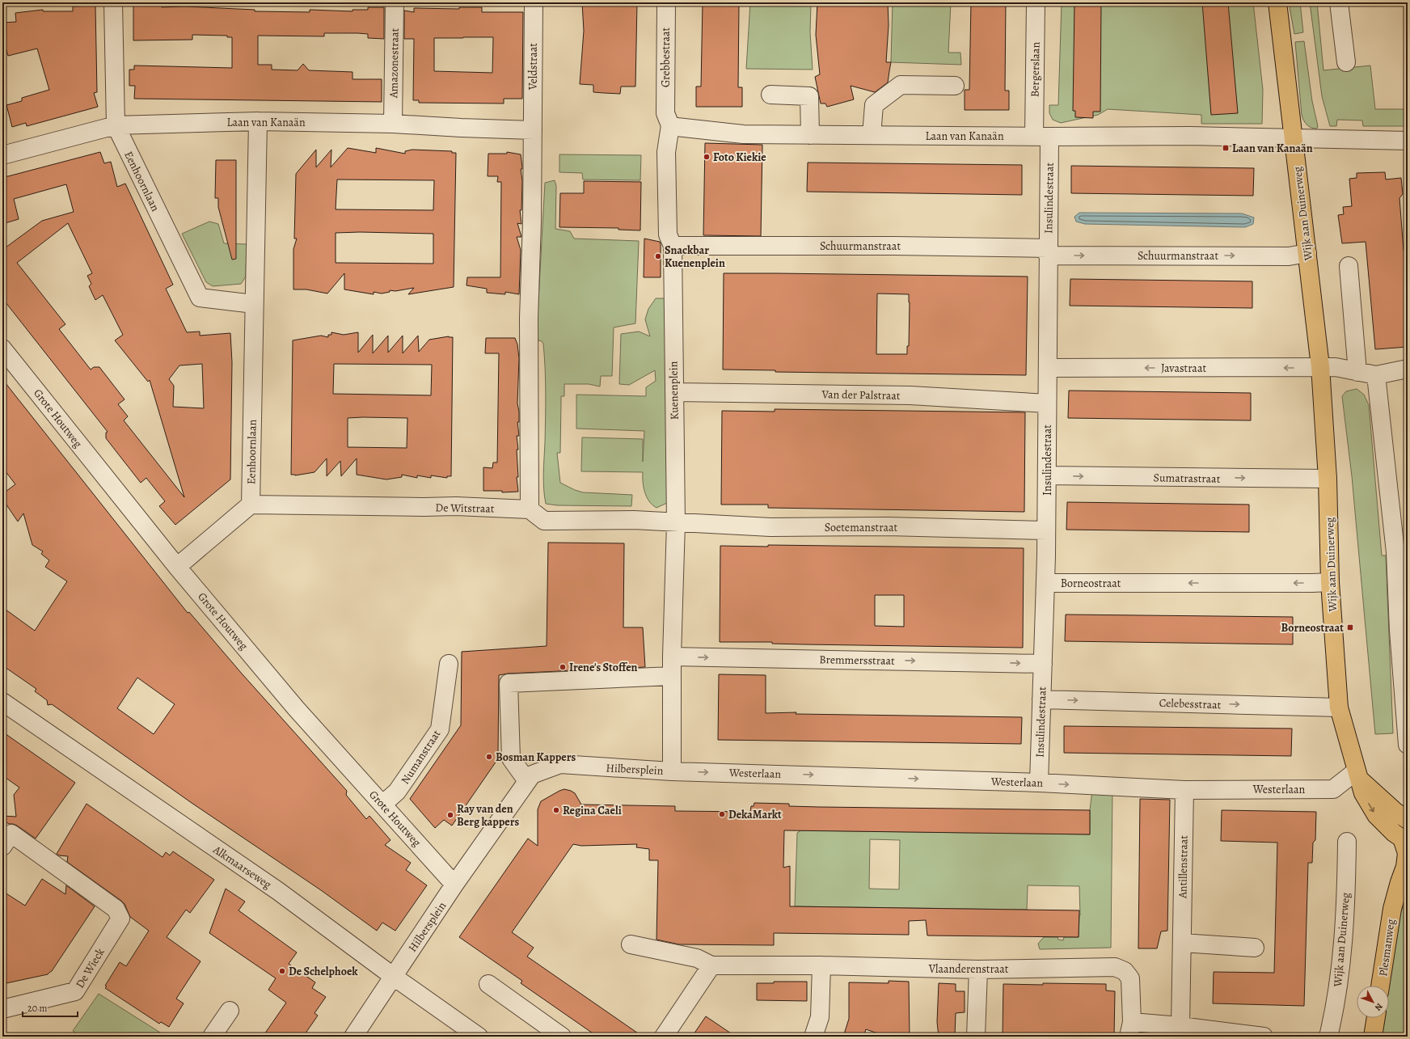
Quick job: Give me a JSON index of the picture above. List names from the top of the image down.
{
  "streets": {
    "main road": ["Wijk aan Duinerweg", "Plesmanweg"],
    "street": [
      "Grebbestraat",
      "Amazonestraat",
      "Veldstraat",
      "Bergerslaan",
      "Laan van Kanaän",
      "Eenhoornlaan",
      "Insulindestraat",
      "Schuurmanstraat",
      "Javastraat",
      "Kuenenplein",
      "Van der Palstraat",
      "Grote Houtweg",
      "Sumatrastraat",
      "De Witstraat",
      "Soetemanstraat",
      "Borneostraat",
      "Bremmersstraat",
      "Celebesstraat",
      "Numanstraat",
      "Hilbersplein",
      "Westerlaan",
      "Alkmaarseweg",
      "Antillenstraat",
      "De Wieck",
      "Vlaanderenstraat"
    ]
  },
  "crossings": [
    ["Grebbestraat", "Laan van Kanaän"],
    ["Grebbestraat", "Kuenenplein"],
    ["Amazonestraat", "Laan van Kanaän"],
    ["Veldstraat", "Laan van Kanaän"],
    ["Bergerslaan", "Laan van Kanaän"],
    ["Bergerslaan", "Insulindestraat"],
    ["Laan van Kanaän", "Eenhoornlaan"],
    ["Laan van Kanaän", "Insulindestraat"],
    ["Laan van Kanaän", "Wijk aan Duinerweg"],
    ["Laan van Kanaän", "Kuenenplein"],
    ["Eenhoornlaan", "De Witstraat"],
    ["Insulindestraat", "Schuurmanstraat"],
    ["Insulindestraat", "Javastraat"],
    ["Insulindestraat", "Van der Palstraat"],
    ["Insulindestraat", "Sumatrastraat"],
    ["Insulindestraat", "Soetemanstraat"],
    ["Insulindestraat", "Borneostraat"],
    ["Insulindestraat", "Bremmersstraat"],
    ["Insulindestraat", "Celebesstraat"],
    ["Insulindestraat", "Westerlaan"],
    ["Wijk aan Duinerweg", "Schuurmanstraat"],
    ["Wijk aan Duinerweg", "Javastraat"],
    ["Wijk aan Duinerweg", "Sumatrastraat"],
    ["Wijk aan Duinerweg", "Borneostraat"],
    ["Wijk aan Duinerweg", "Celebesstraat"],
    ["Wijk aan Duinerweg", "Westerlaan"],
    ["Wijk aan Duinerweg", "Plesmanweg"],
    ["Schuurmanstraat", "Kuenenplein"],
    ["Kuenenplein", "Van der Palstraat"],
    ["Kuenenplein", "Soetemanstraat"],
    ["Kuenenplein", "Bremmersstraat"],
    ["Kuenenplein", "Hilbersplein"],
    ["Grote Houtweg", "Numanstraat"],
    ["Grote Houtweg", "Hilbersplein"],
    ["Bremmersstraat", "Hilbersplein"],
    ["Hilbersplein", "Westerlaan"],
    ["Hilbersplein", "Alkmaarseweg"],
    ["Westerlaan", "Antillenstraat"],
    ["Antillenstraat", "Vlaanderenstraat"]
  ],
  "one_way": [
    "Schuurmanstraat",
    "Javastraat",
    "Sumatrastraat",
    "Borneostraat",
    "Bremmersstraat",
    "Celebesstraat",
    "Westerlaan"
  ],
  "places": {
    "transit": ["Laan van Kanaän", "Borneostraat"],
    "other": [
      "Foto Kiekie",
      "Snackbar Kuenenplein",
      "Irene's Stoffen",
      "Bosman Kappers",
      "Regina Caeli",
      "DekaMarkt",
      "Ray van den Berg kappers",
      "De Schelphoek"
    ]
  },
  "scale_bar": "20 m",
  "north": "bottom right"
}
